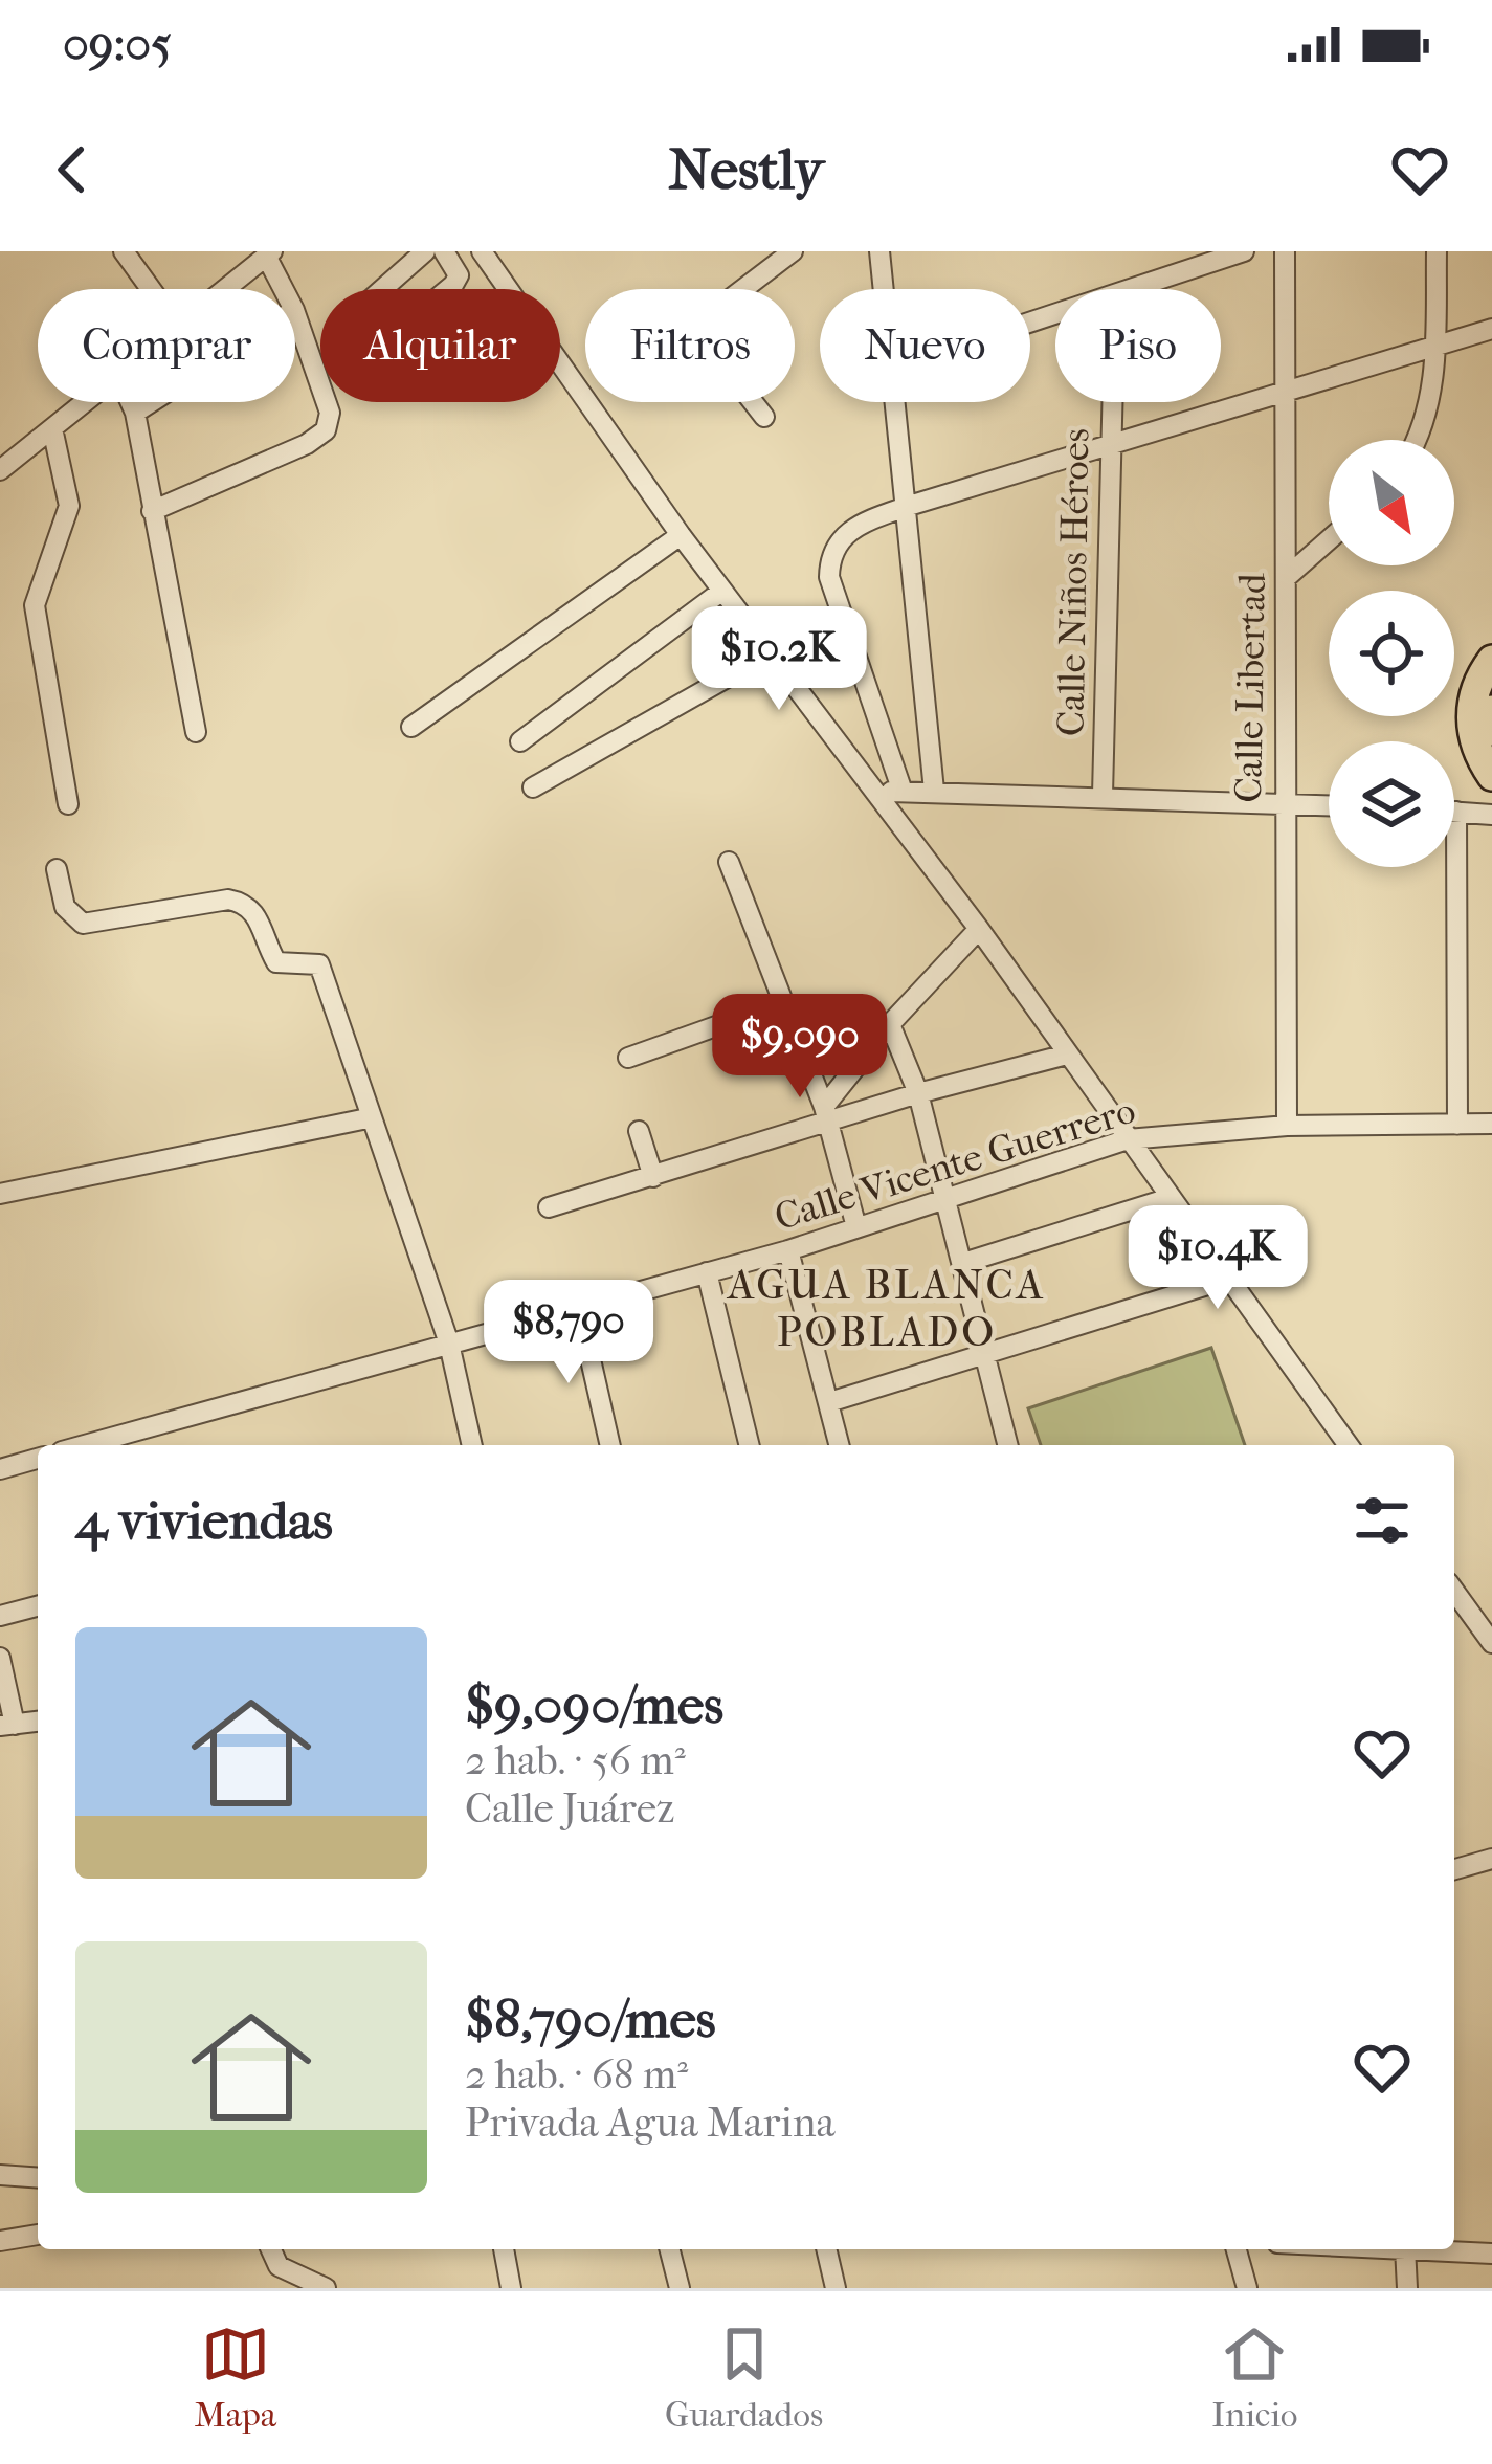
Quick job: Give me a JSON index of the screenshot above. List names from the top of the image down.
{
  "streets": {
    "street": ["Calle Niños Héroes", "Calle Libertad", "Calle Vicente Guerrero"]
  },
  "crossings": [
    ["Calle Libertad", "Calle Vicente Guerrero"]
  ],
  "districts": ["AGUA BLANCA POBLADO"],
  "north": "bottom right",
  "page": {
    "status": "09:05",
    "header": "Nestly",
    "chip": [
      "Comprar",
      "Alquilar",
      "Filtros",
      "Nuevo",
      "Piso"
    ],
    "price": [
      "$10.2K",
      "$9,090",
      "$10.4K",
      "$8,790"
    ],
    "heading": "4 viviendas",
    "list": [
      {
        "name": "$9,090/mes",
        "note": "2 hab. · 56 m² · Calle Juárez"
      },
      {
        "name": "$8,790/mes",
        "note": "2 hab. · 68 m² · Privada Agua Marina"
      }
    ],
    "tabs": ["Mapa", "Guardados", "Inicio"]
  }
}
